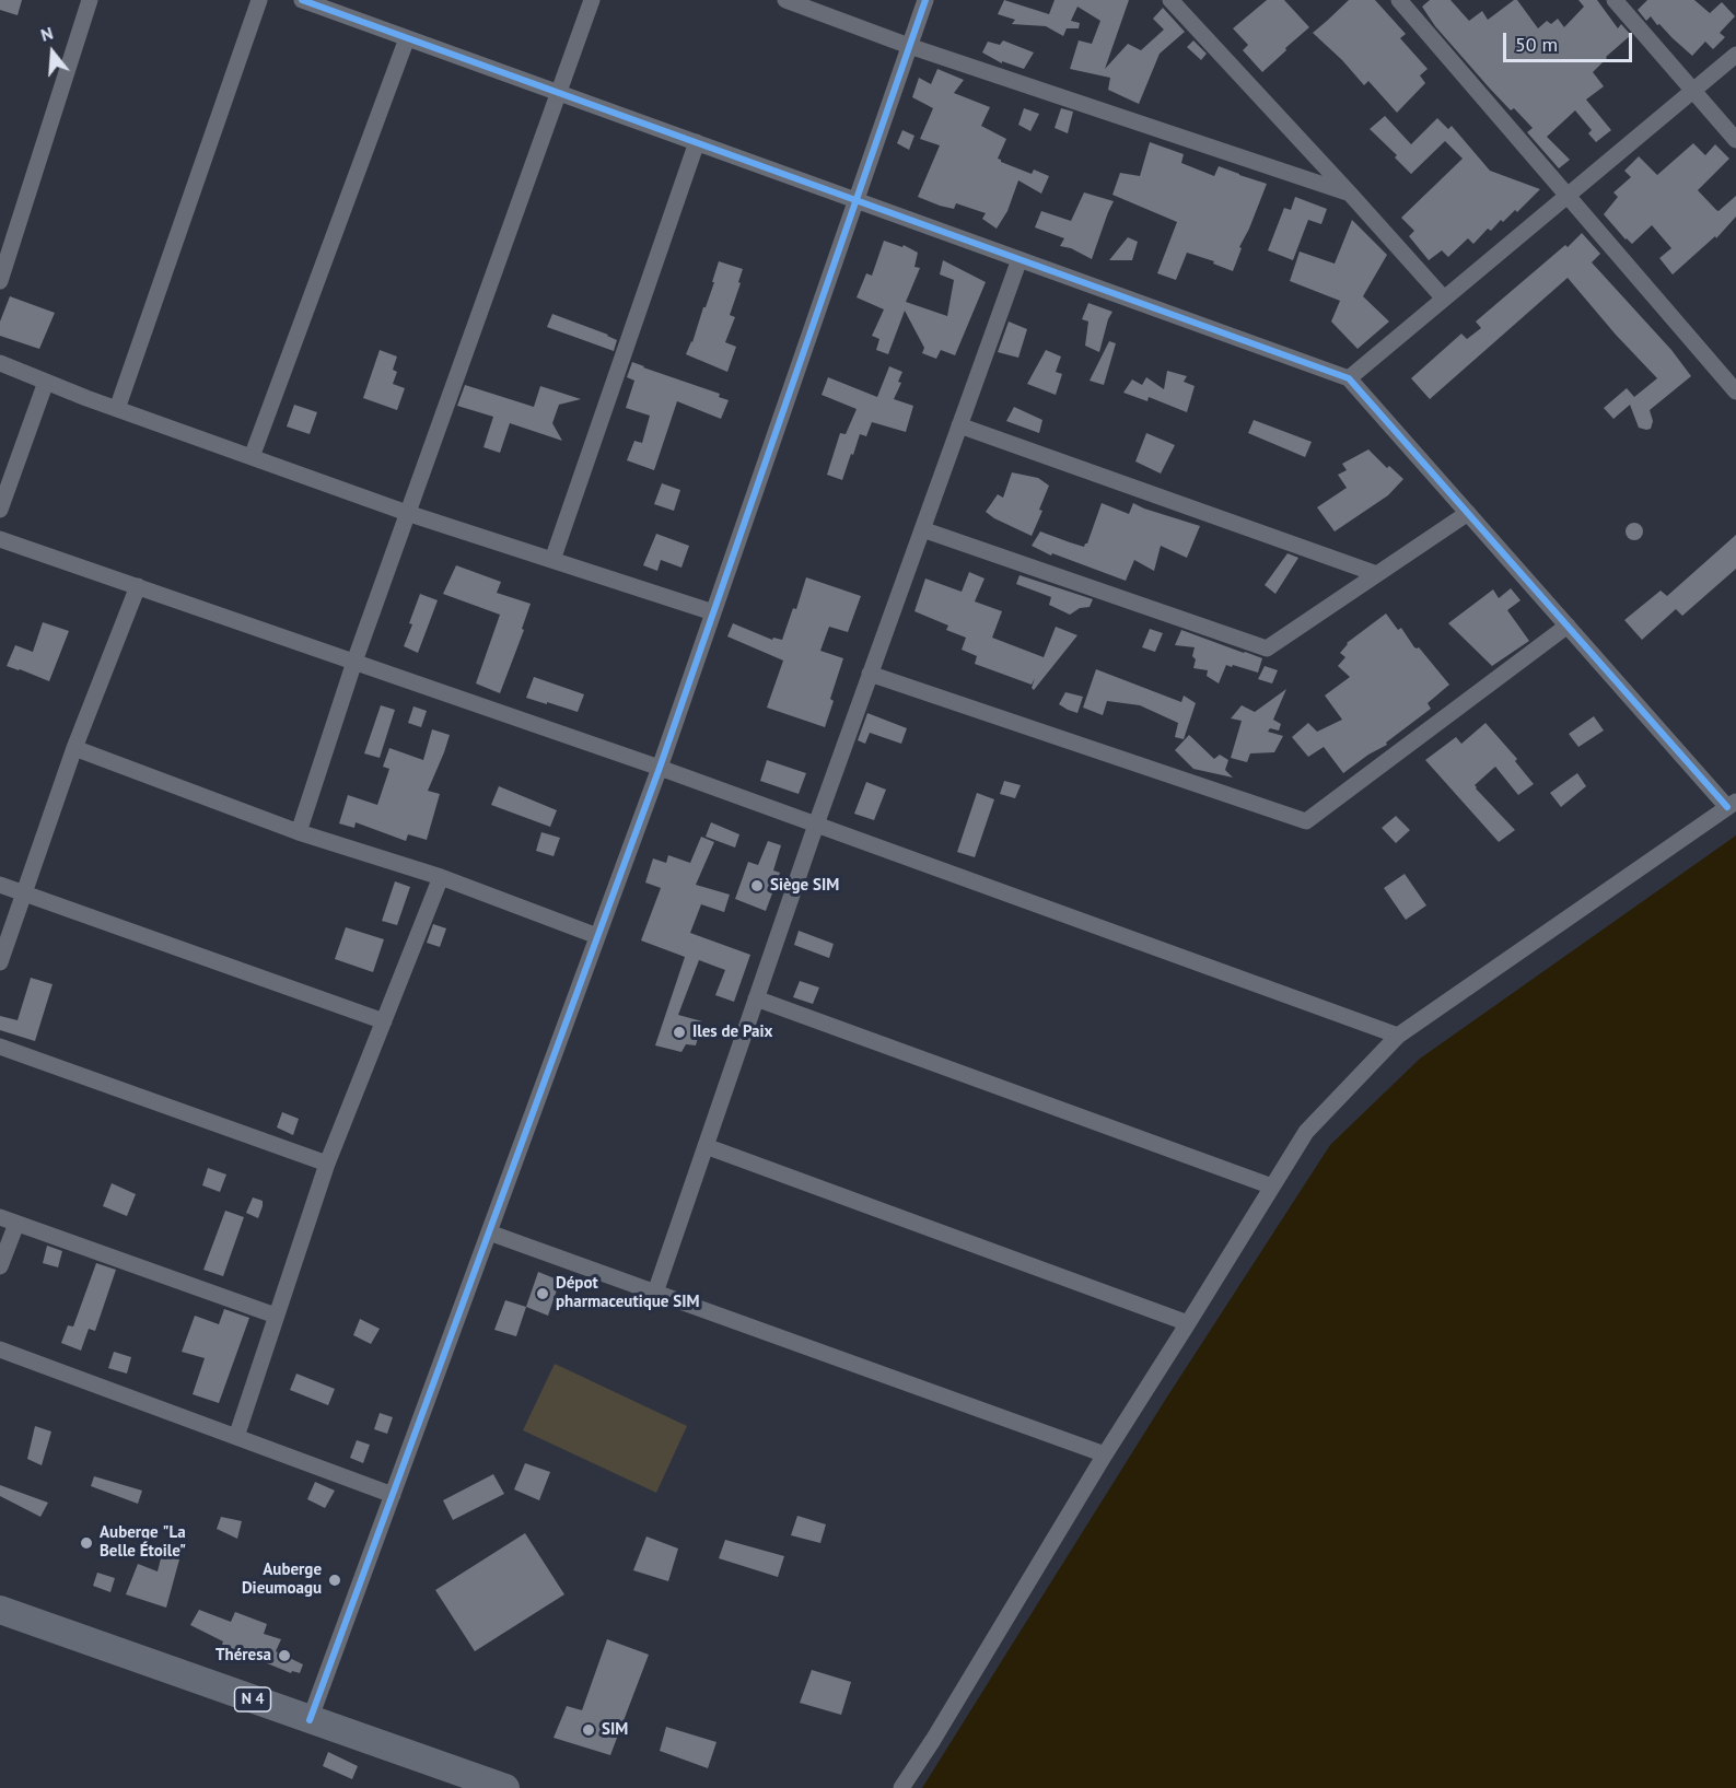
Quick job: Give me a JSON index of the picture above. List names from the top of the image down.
{
  "streets": {
    "highway": ["N 4"]
  },
  "places": [
    "Siège SIM",
    "Iles de Paix",
    "Dépot pharmaceutique SIM",
    "Auberge \"La Belle Étoile\"",
    "Auberge Dieumoagu",
    "Théresa",
    "SIM"
  ],
  "scale_bar": "50 m",
  "north": "top"
}
